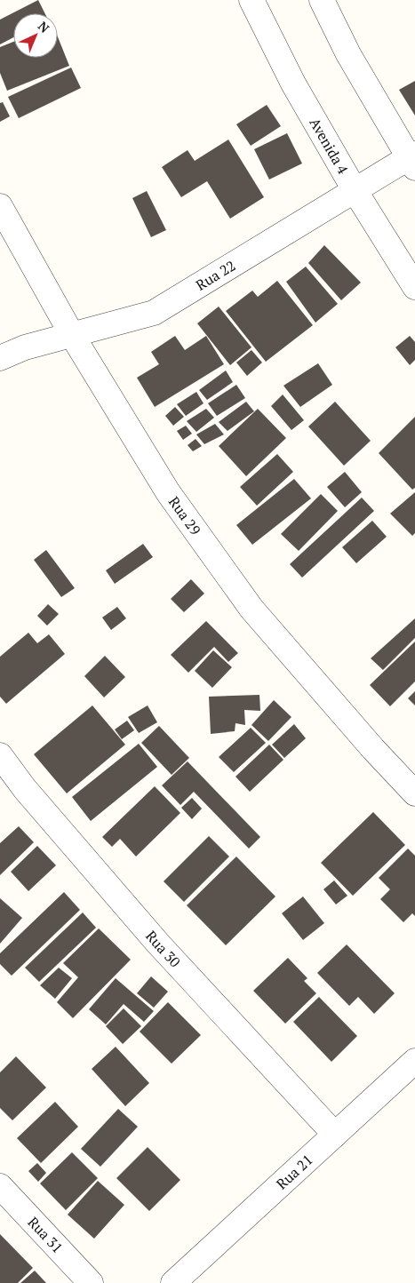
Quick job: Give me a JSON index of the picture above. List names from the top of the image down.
{
  "streets": {
    "street": [
      "Avenida 4",
      "Rua 22",
      "Rua 29",
      "Rua 30",
      "Rua 21",
      "Rua 31"
    ]
  },
  "crossings": [
    ["Avenida 4", "Rua 22"],
    ["Rua 22", "Rua 29"],
    ["Rua 30", "Rua 21"]
  ],
  "north": "top right"
}
